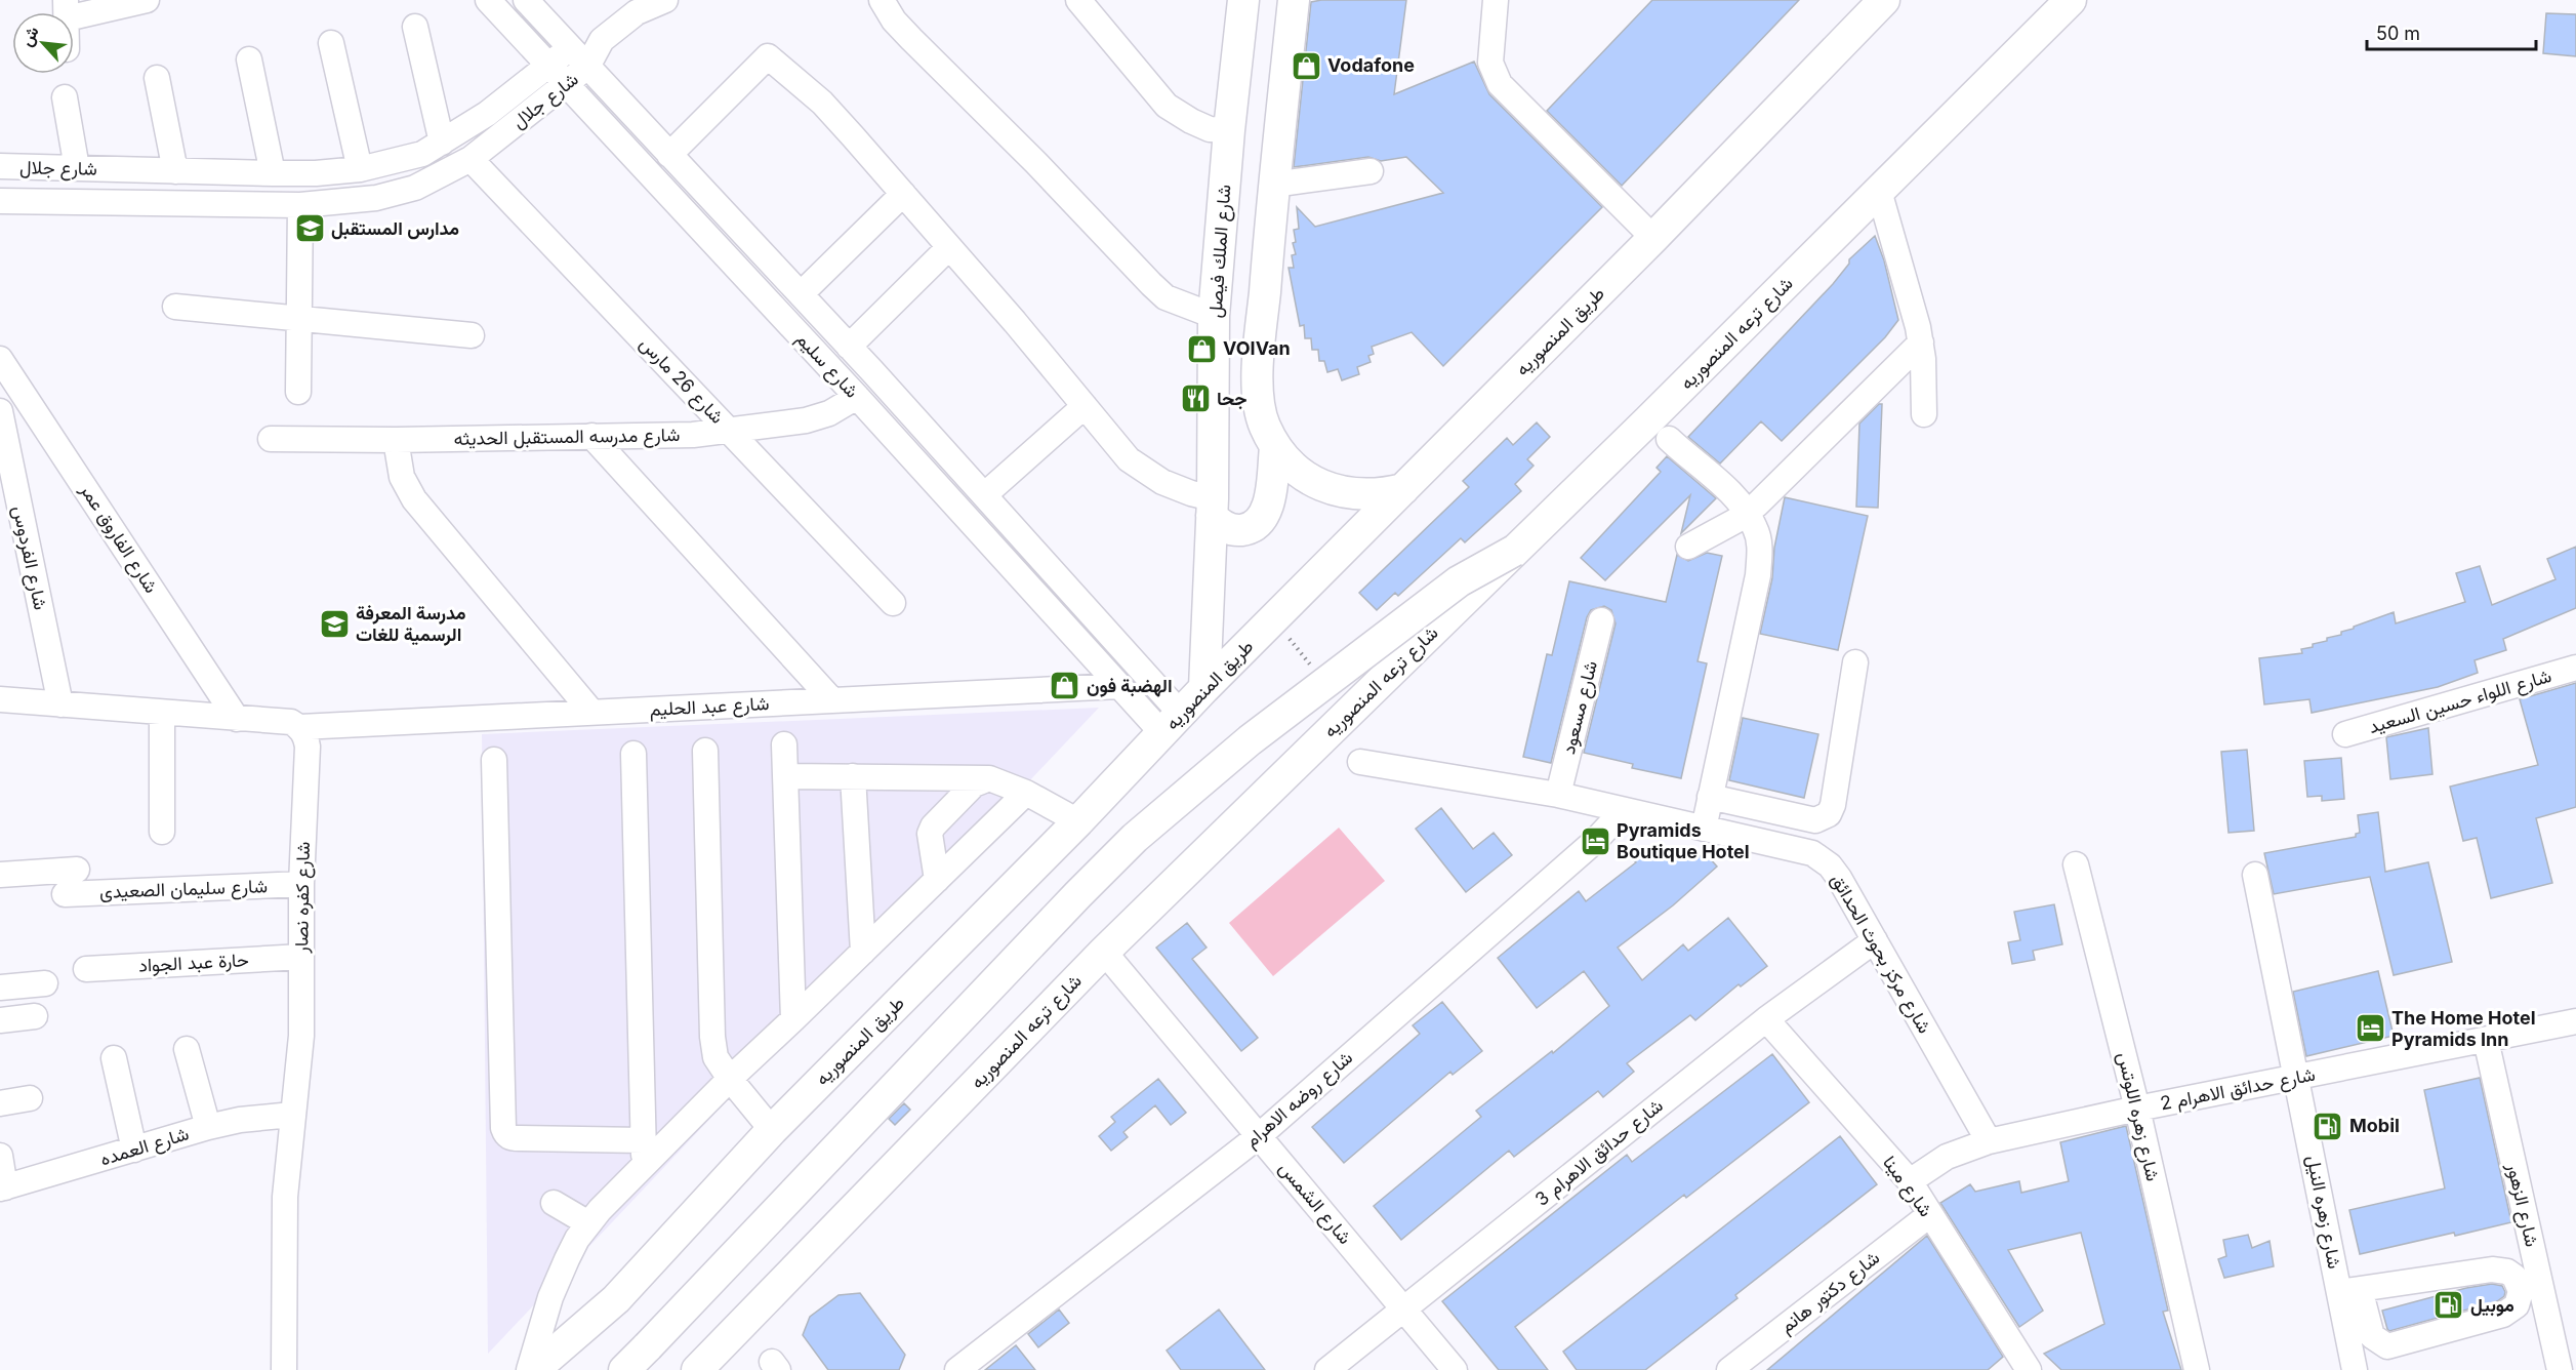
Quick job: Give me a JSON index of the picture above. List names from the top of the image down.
{
  "streets": {
    "main road": ["شارع الملك فيصل", "طريق المنصوريه", "شارع ترعه المنصوريه"],
    "street": [
      "شارع جلال",
      "شارع سليم",
      "شارع 26 مارس",
      "شارع مدرسه المستقبل الحديثه",
      "شارع الفاروق عمر",
      "شارع الفردوس",
      "شارع اللواء حسين السعيد",
      "شارع عبد الحليم",
      "شارع مسعود",
      "شارع سليمان الصعيدى",
      "شارع كفره نصار",
      "شارع مركز بحوث الحدائق",
      "حارة عبد الجواد",
      "شارع حدائق الاهرام 2",
      "شارع روضه الاهرام",
      "شارع زهره اللوتس",
      "شارع العمده",
      "شارع حدائق الاهرام 3",
      "شارع مينا",
      "شارع الشمس",
      "شارع الزهور",
      "شارع زهره النيل",
      "شارع دكتور هانم"
    ]
  },
  "crossings": [
    ["شارع جلال", "شارع سليم"],
    ["شارع جلال", "شارع 26 مارس"],
    ["شارع الملك فيصل", "طريق المنصوريه"],
    ["طريق المنصوريه", "شارع سليم"],
    ["شارع ترعه المنصوريه", "شارع الشمس"],
    ["شارع سليم", "شارع مدرسه المستقبل الحديثه"],
    ["شارع سليم", "شارع عبد الحليم"],
    ["شارع 26 مارس", "شارع مدرسه المستقبل الحديثه"],
    ["شارع عبد الحليم", "شارع كفره نصار"],
    ["شارع مسعود", "شارع مركز بحوث الحدائق"],
    ["شارع سليمان الصعيدى", "شارع كفره نصار"],
    ["شارع كفره نصار", "حارة عبد الجواد"],
    ["شارع كفره نصار", "شارع العمده"],
    ["شارع مركز بحوث الحدائق", "شارع حدائق الاهرام 2"],
    ["شارع مركز بحوث الحدائق", "شارع روضه الاهرام"],
    ["شارع مركز بحوث الحدائق", "شارع حدائق الاهرام 3"],
    ["شارع حدائق الاهرام 2", "شارع زهره اللوتس"],
    ["شارع حدائق الاهرام 2", "شارع مينا"],
    ["شارع حدائق الاهرام 2", "شارع الزهور"],
    ["شارع حدائق الاهرام 2", "شارع زهره النيل"],
    ["شارع روضه الاهرام", "شارع الشمس"],
    ["شارع حدائق الاهرام 3", "شارع مينا"],
    ["شارع حدائق الاهرام 3", "شارع الشمس"],
    ["شارع مينا", "شارع دكتور هانم"]
  ],
  "places": {
    "shop": ["Vodafone", "VOIVan", "الهضبة فون"],
    "school or university": ["مدارس المستقبل", "مدرسة المعرفة الرسمية للغات"],
    "restaurant": ["جحا"],
    "hotel": ["Pyramids Boutique Hotel", "The Home Hotel Pyramids Inn"],
    "fuel station": ["Mobil", "موبيل"]
  },
  "scale_bar": "50 m",
  "north": "top left"
}
